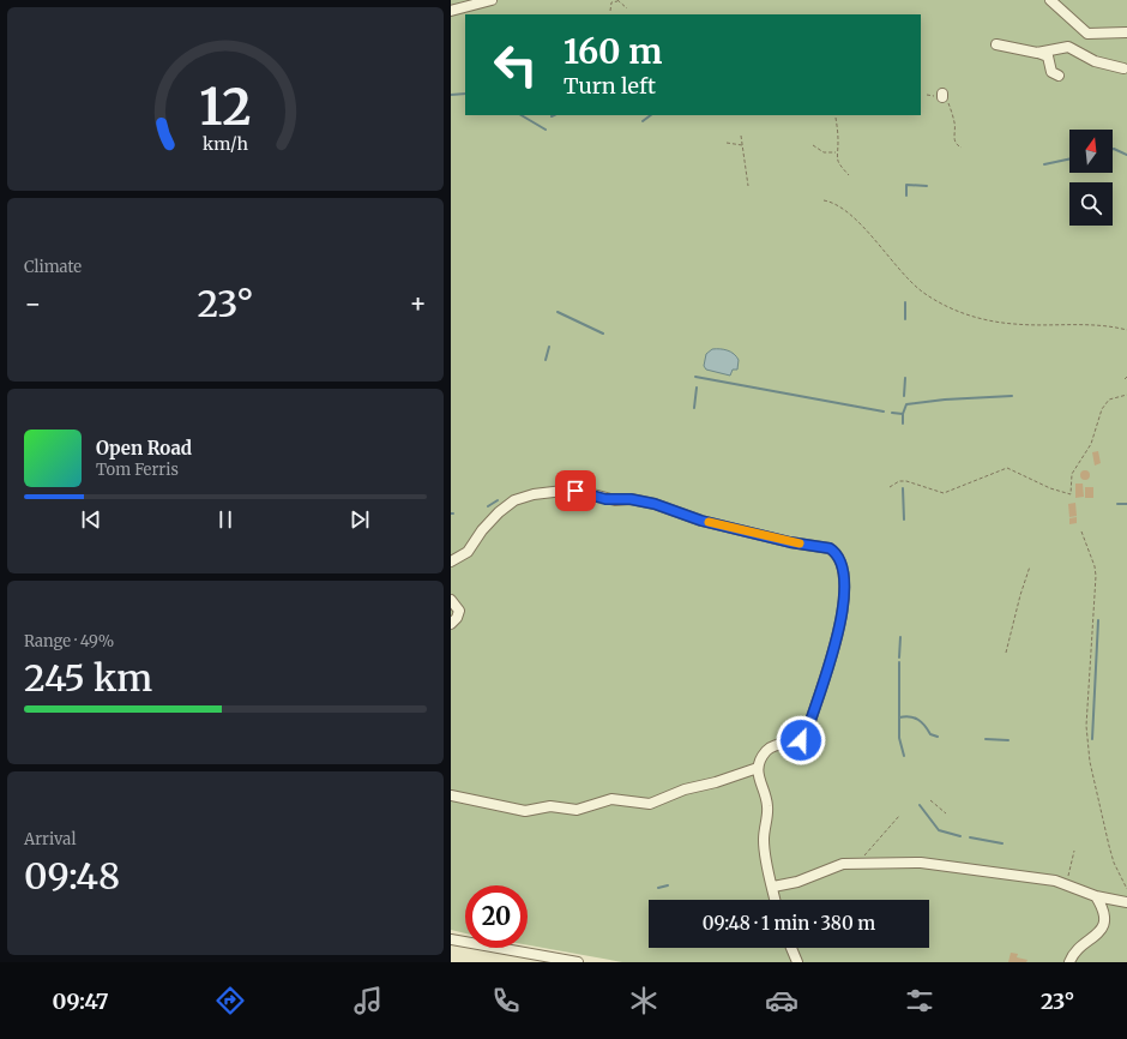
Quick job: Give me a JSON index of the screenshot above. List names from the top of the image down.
{
  "north": "top",
  "page": {
    "turn": ["160 m", "Turn left"],
    "tile": [
      "Climate",
      ["Range · 49%", "245 km"],
      ["Arrival", "09:48"]
    ],
    "heat": ["−", "23°", "+"],
    "song": ["Open Road", "Tom Ferris"],
    "limit": "20",
    "trip": "09:48 · 1 min · 380 m",
    "tabs": ["09:47", "23°"],
    "gauge": ["12", "km/h"]
  }
}
